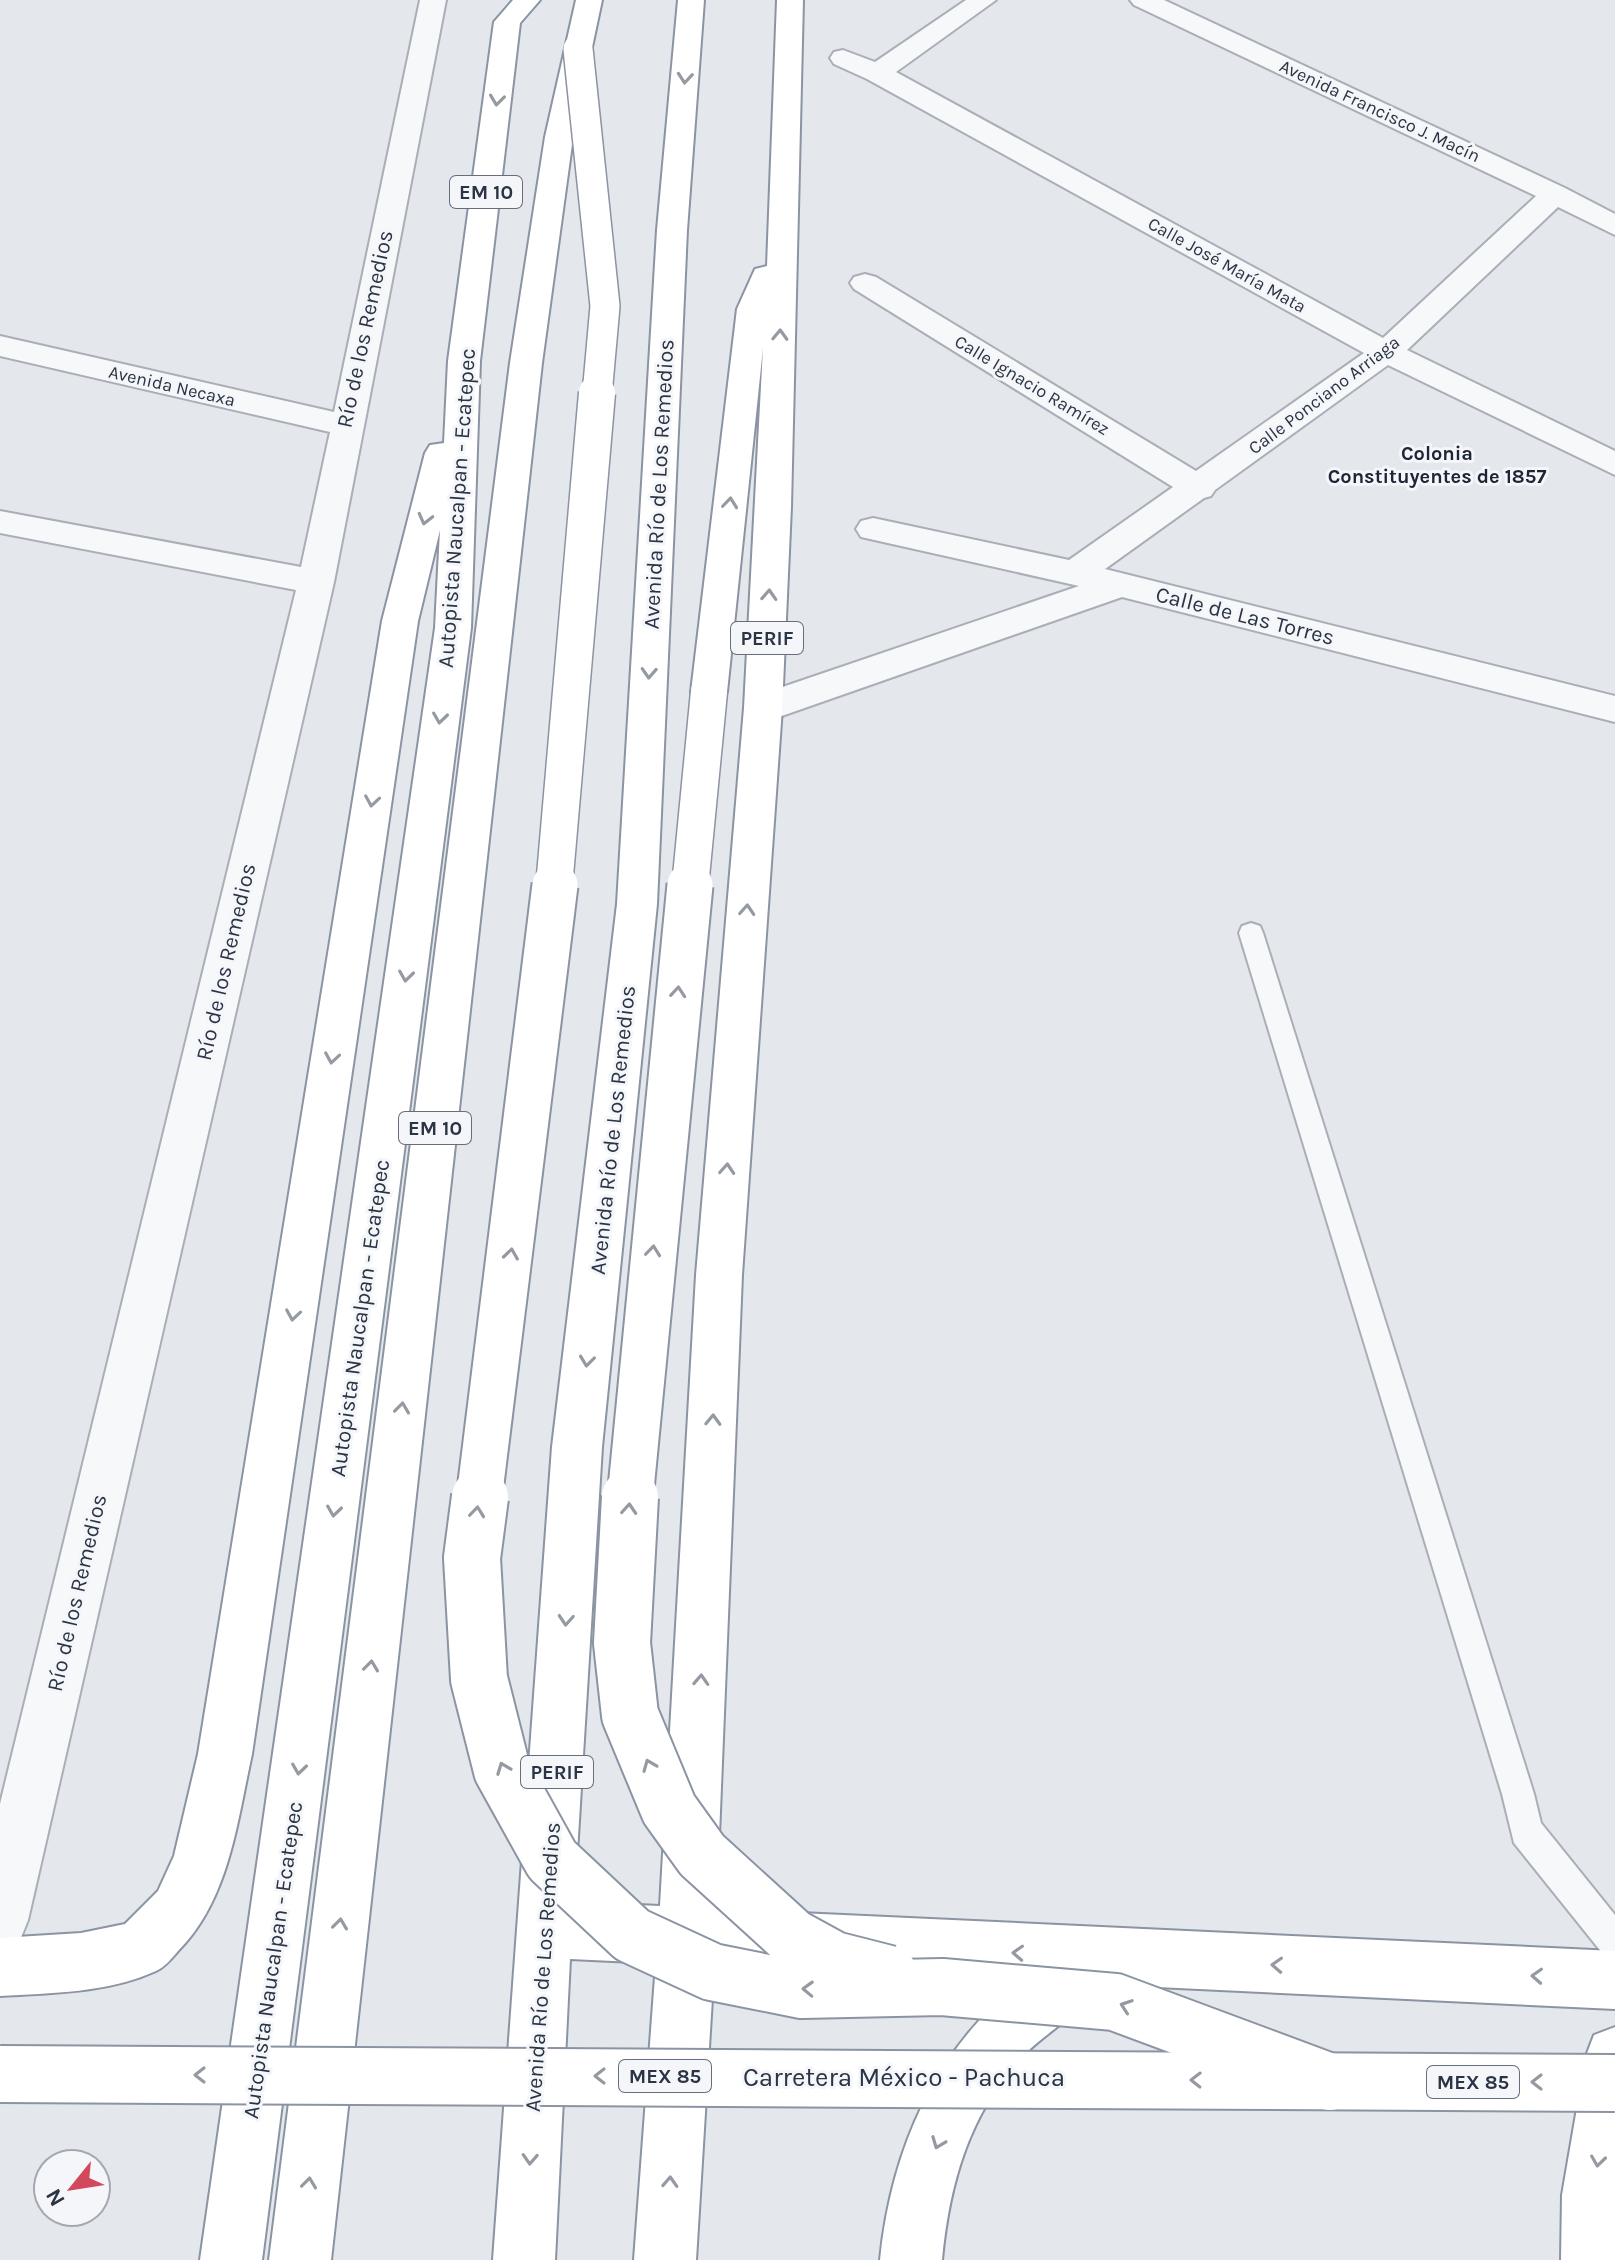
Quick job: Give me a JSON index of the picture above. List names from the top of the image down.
{
  "streets": {
    "highway": [
      "EM 10",
      "Avenida Río de Los Remedios",
      "Autopista Naucalpan - Ecatepec",
      "PERIF",
      "MEX 85",
      "Carretera México - Pachuca"
    ],
    "street": [
      "Avenida Francisco J. Macín",
      "Calle José María Mata",
      "Río de los Remedios",
      "Calle Ignacio Ramírez",
      "Avenida Necaxa",
      "Calle Ponciano Arriaga",
      "Calle de Las Torres"
    ]
  },
  "crossings": [
    ["Avenida Francisco J. Macín", "Calle Ponciano Arriaga"],
    ["Calle José María Mata", "Calle Ponciano Arriaga"],
    ["Río de los Remedios", "Avenida Necaxa"],
    ["Calle Ignacio Ramírez", "Calle Ponciano Arriaga"],
    ["Calle Ponciano Arriaga", "Calle de Las Torres"]
  ],
  "districts": ["Colonia Constituyentes de 1857"],
  "north": "bottom left"
}
